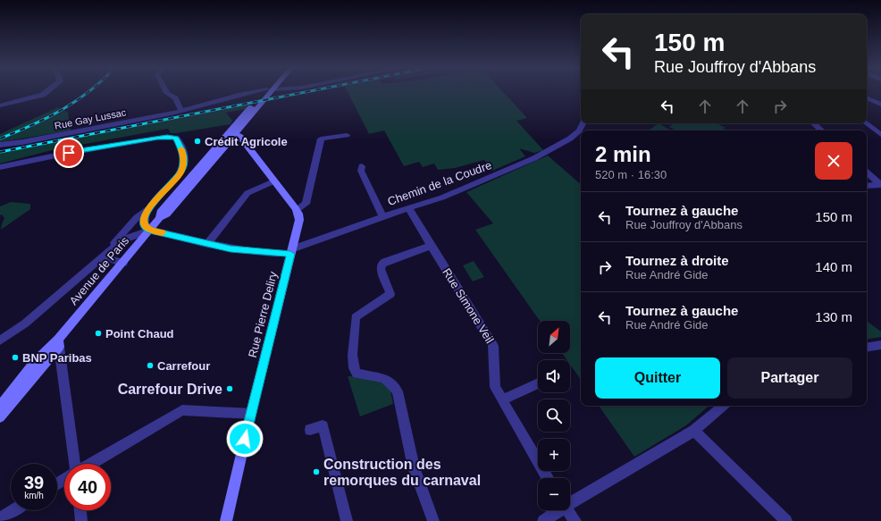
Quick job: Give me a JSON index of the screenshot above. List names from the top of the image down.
{
  "streets": {
    "main road": ["Avenue de Paris", "Rue Pierre Deliry"],
    "street": ["Rue Gay Lussac", "Chemin de la Coudre", "Rue Simone Veil"]
  },
  "crossings": [
    ["Chemin de la Coudre", "Rue Simone Veil"],
    ["Chemin de la Coudre", "Rue Pierre Deliry"]
  ],
  "places": [
    "Crédit Agricole",
    "Point Chaud",
    "BNP Paribas",
    "Carrefour",
    "Carrefour Drive",
    "Construction des remorques du carnaval"
  ],
  "north": "top right",
  "page": {
    "turn": ["150 m", "Rue Jouffroy d'Abbans"],
    "heading": ["2 min", "520 m · 16:30"],
    "list": [
      {
        "name": "Tournez à gauche",
        "note": "Rue Jouffroy d'Abbans",
        "value": "150 m"
      },
      {
        "name": "Tournez à droite",
        "note": "Rue André Gide",
        "value": "140 m"
      },
      {
        "name": "Tournez à gauche",
        "note": "Rue André Gide",
        "value": "130 m"
      }
    ],
    "map_buttons": ["+", "−"],
    "buttons": ["Quitter", "Partager"],
    "speed": "39 km/h",
    "limit": "40"
  }
}
